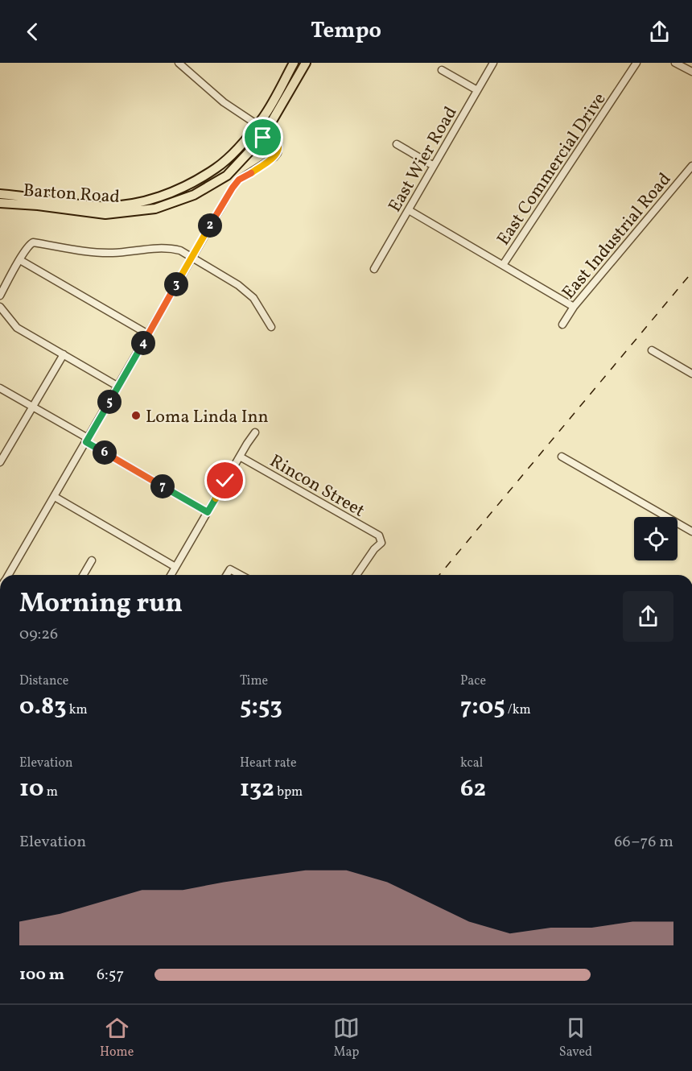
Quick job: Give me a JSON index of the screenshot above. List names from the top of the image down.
{
  "streets": {
    "main road": ["Barton Road"],
    "street": [
      "East Wier Road",
      "East Commercial Drive",
      "East Industrial Road",
      "Rincon Street"
    ]
  },
  "places": ["Loma Linda Inn"],
  "page": {
    "header": "Tempo",
    "pins": [
      "2",
      "3",
      "4",
      "5",
      "6",
      "7"
    ],
    "heading": ["Morning run", "09:26"],
    "stats": [
      ["Distance", "0.83 km"],
      ["Time", "5:53"],
      ["Pace", "7:05 /km"],
      ["Elevation", "10 m"],
      ["Heart rate", "132 bpm"],
      ["kcal", "62"]
    ],
    "chart": ["Elevation", "66–76 m"],
    "list": [
      {
        "name": "100 m",
        "note": "6:57"
      }
    ],
    "tabs": ["Home", "Map", "Saved"]
  }
}
